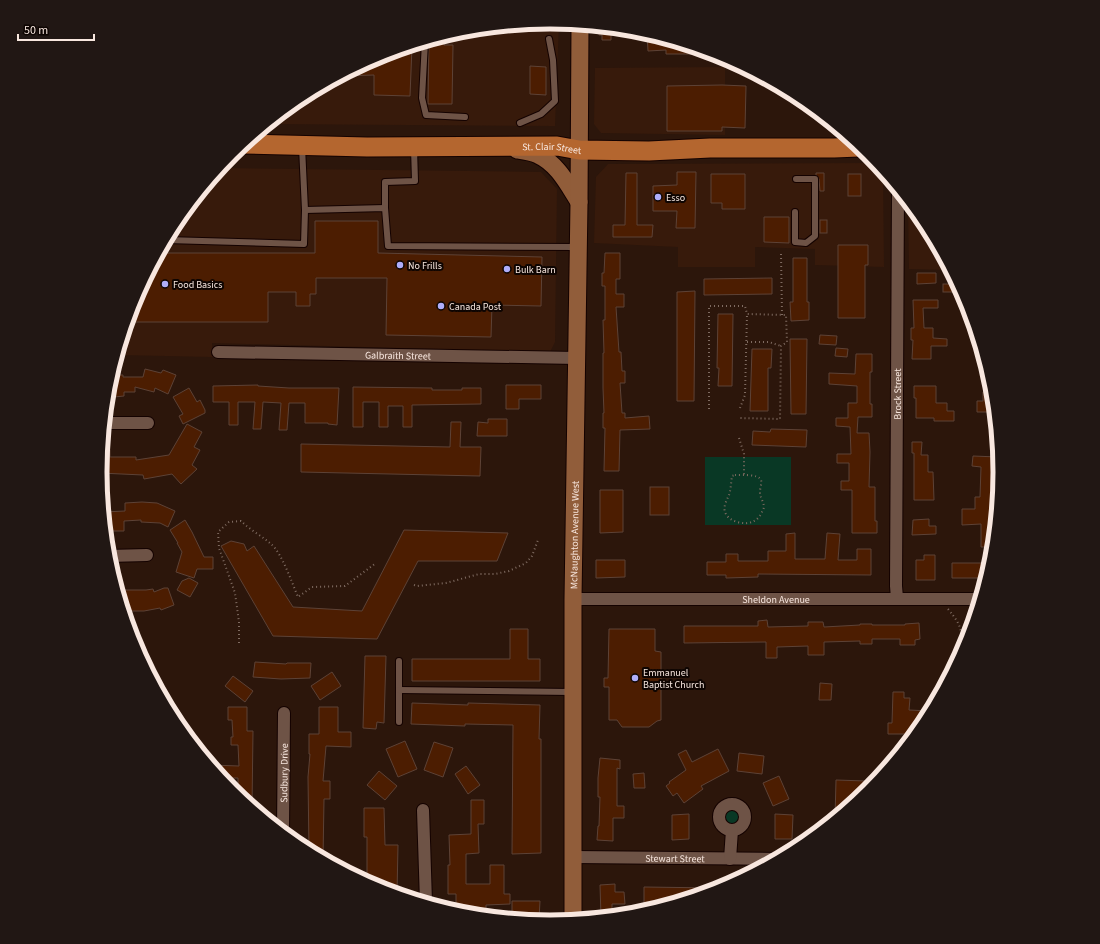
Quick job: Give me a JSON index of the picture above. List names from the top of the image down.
{
  "streets": {
    "main road": ["St. Clair Street", "McNaughton Avenue West"],
    "street": [
      "Galbraith Street",
      "Brock Street",
      "Sheldon Avenue",
      "Sudbury Drive",
      "Stewart Street"
    ]
  },
  "crossings": [
    ["St. Clair Street", "McNaughton Avenue West"],
    ["Galbraith Street", "McNaughton Avenue West"],
    ["Brock Street", "Sheldon Avenue"],
    ["McNaughton Avenue West", "Sheldon Avenue"],
    ["McNaughton Avenue West", "Stewart Street"]
  ],
  "places": [
    "Esso",
    "No Frills",
    "Bulk Barn",
    "Food Basics",
    "Canada Post",
    "Emmanuel Baptist Church"
  ],
  "scale_bar": "50 m"
}
